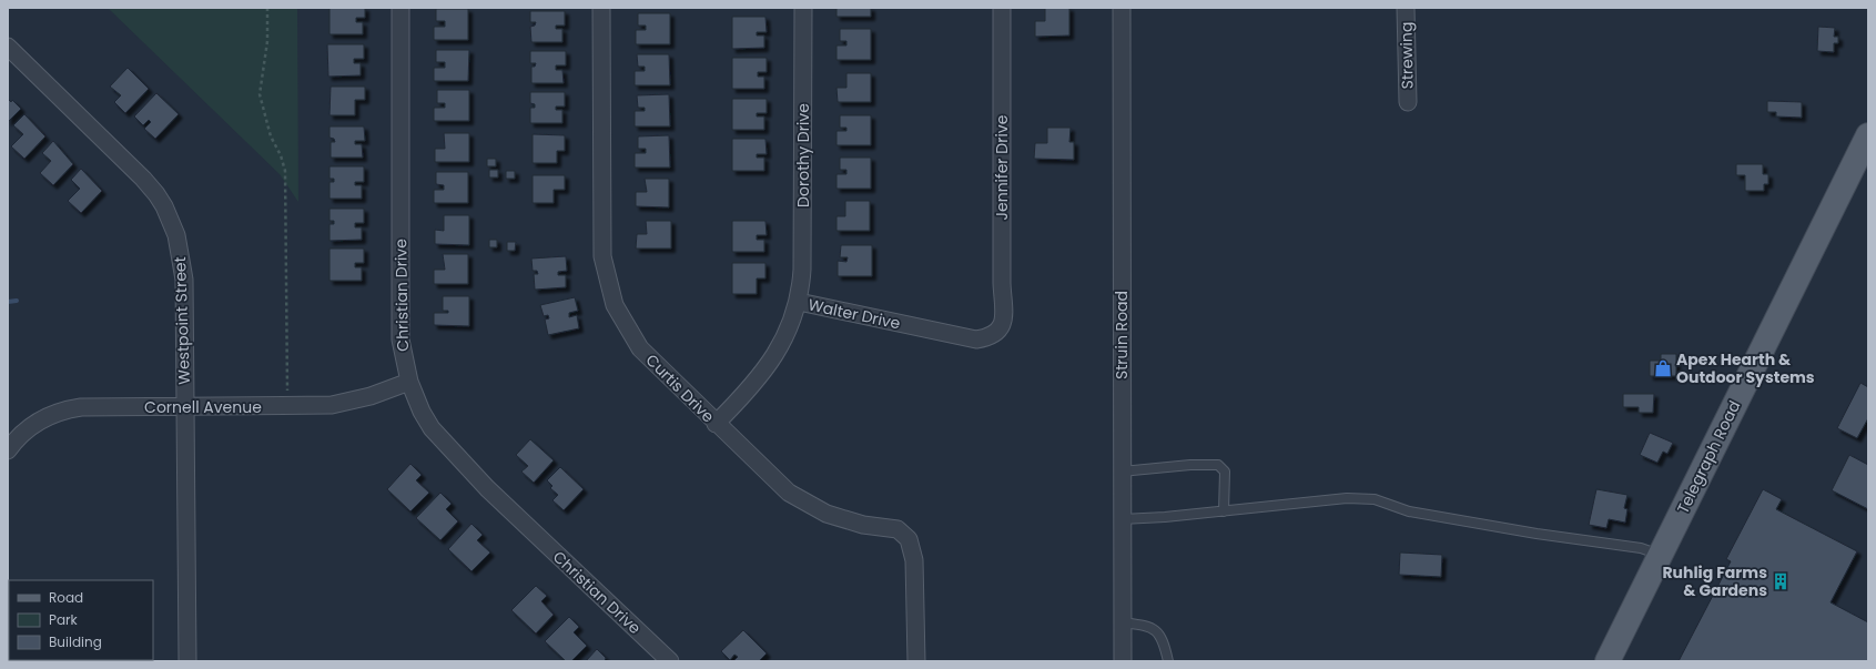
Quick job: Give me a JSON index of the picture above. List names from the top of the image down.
{
  "streets": {
    "main road": ["Telegraph Road"],
    "street": [
      "Strewing",
      "Dorothy Drive",
      "Jennifer Drive",
      "Christian Drive",
      "Walter Drive",
      "Westpoint Street",
      "Struin Road",
      "Curtis Drive",
      "Cornell Avenue"
    ]
  },
  "crossings": [
    ["Dorothy Drive", "Walter Drive"],
    ["Jennifer Drive", "Walter Drive"],
    ["Christian Drive", "Cornell Avenue"],
    ["Walter Drive", "Curtis Drive"],
    ["Westpoint Street", "Cornell Avenue"]
  ],
  "places": {
    "shop": ["Apex Hearth & Outdoor Systems"],
    "building": ["Ruhlig Farms & Gardens"]
  },
  "legend": ["Road", "Park", "Building"]
}
